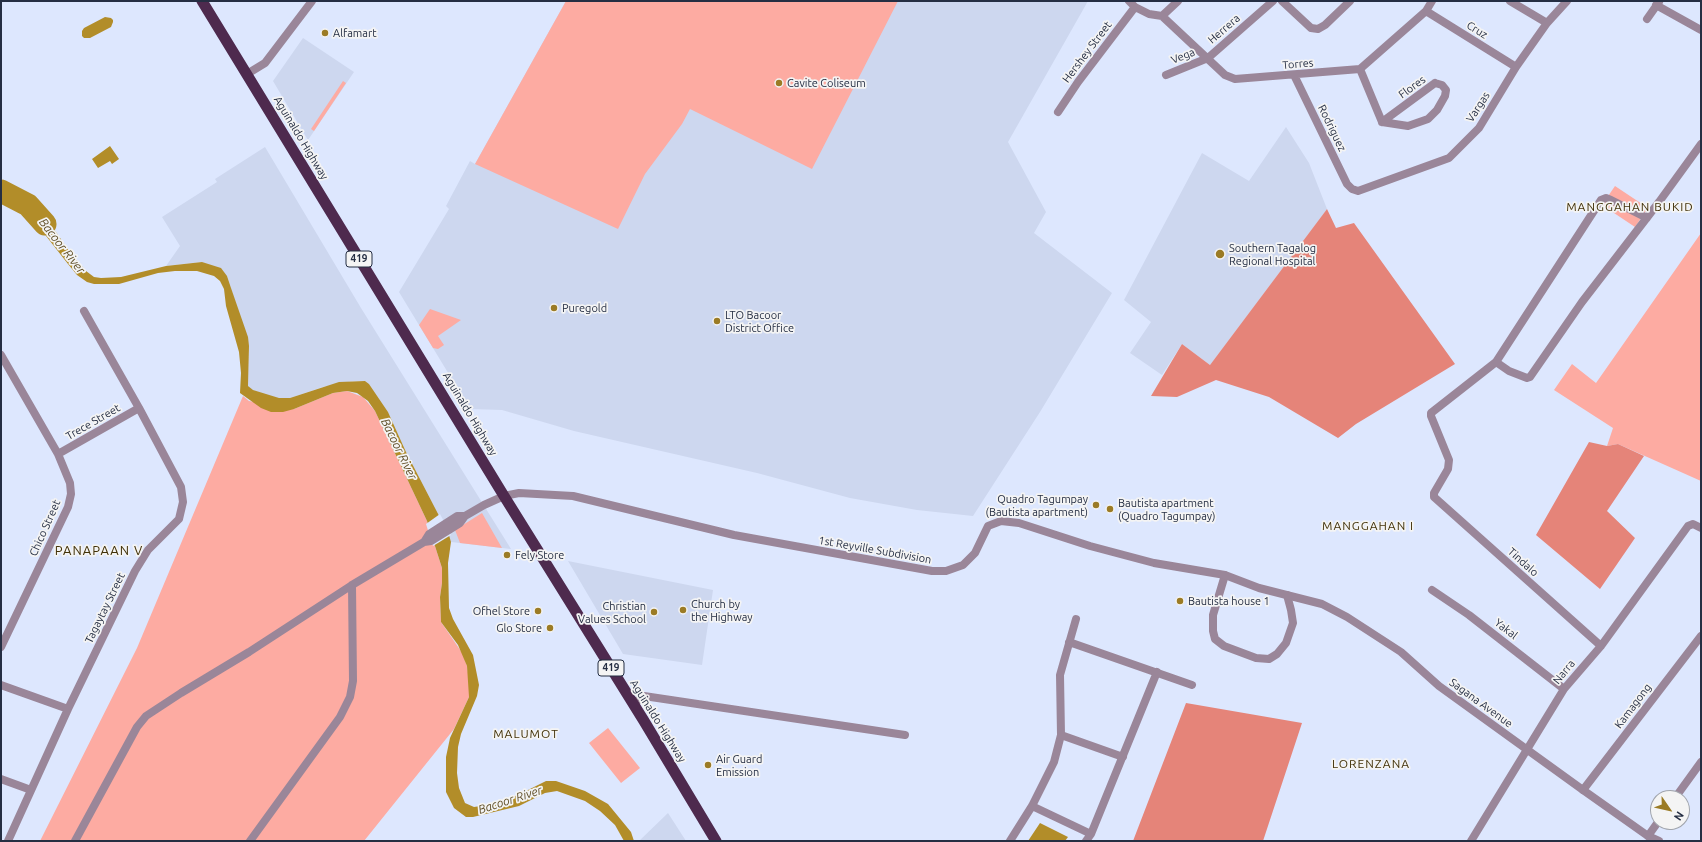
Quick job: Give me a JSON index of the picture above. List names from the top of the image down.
{
  "streets": {
    "highway": ["Aguinaldo Highway", "419"],
    "street": [
      "Herrera",
      "Cruz",
      "Hershey Street",
      "Vega",
      "Torres",
      "Flores",
      "Vargas",
      "Rodriguez",
      "Trece Street",
      "Chico Street",
      "1st Reyville Subdivision",
      "Tindalo",
      "Tagaytay Street",
      "Yakal",
      "Narra",
      "Sagana Avenue",
      "Kamagong"
    ]
  },
  "crossings": [
    ["Herrera", "Vega"],
    ["Herrera", "Torres"],
    ["Cruz", "Vargas"],
    ["Vega", "Torres"],
    ["Torres", "Rodriguez"],
    ["Vargas", "Rodriguez"],
    ["Aguinaldo Highway", "1st Reyville Subdivision"],
    ["Trece Street", "Chico Street"],
    ["Trece Street", "Tagaytay Street"],
    ["1st Reyville Subdivision", "Sagana Avenue"],
    ["Tindalo", "Narra"],
    ["Yakal", "Narra"],
    ["Narra", "Sagana Avenue"],
    ["Sagana Avenue", "Kamagong"]
  ],
  "districts": [
    "MANGGAHAN BUKID",
    "MANGGAHAN I",
    "PANAPAAN V",
    "MALUMOT",
    "LORENZANA"
  ],
  "water": ["Bacoor River"],
  "places": [
    "Alfamart",
    "Cavite Coliseum",
    "Southern Tagalog Regional Hospital",
    "Puregold",
    "LTO Bacoor District Office",
    "Quadro Tagumpay (Bautista apartment)",
    "Bautista apartment (Quadro Tagumpay)",
    "Fely Store",
    "Bautista house 1",
    "Church by the Highway",
    "Ofhel Store",
    "Christian Values School",
    "Glo Store",
    "Air Guard Emission"
  ],
  "north": "bottom right"
}
